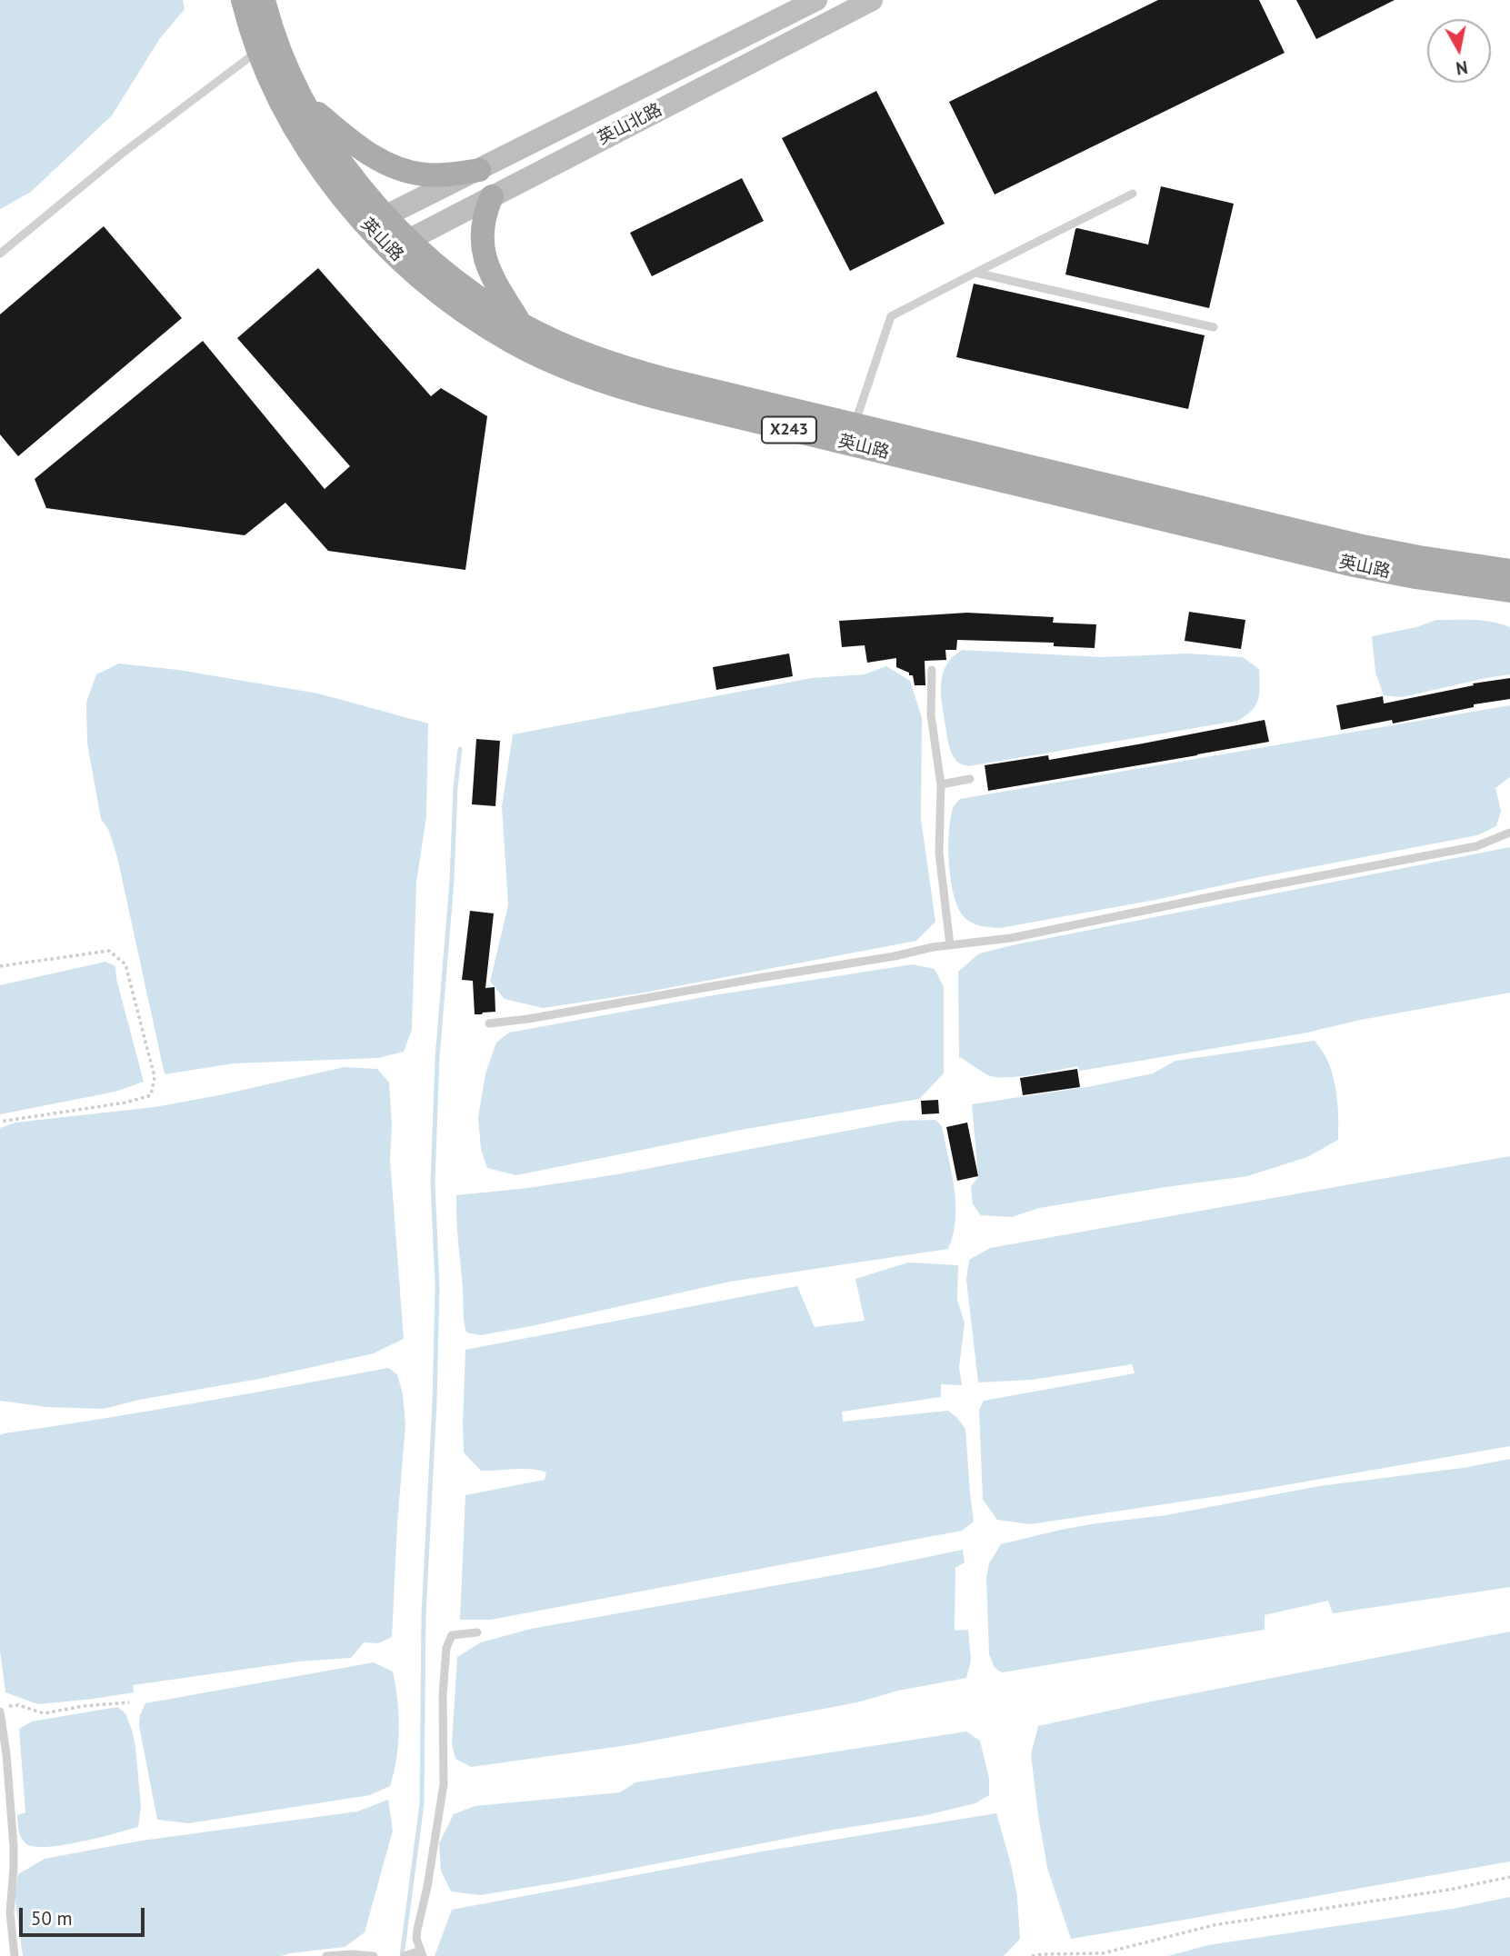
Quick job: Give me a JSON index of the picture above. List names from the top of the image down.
{
  "streets": {
    "main road": ["英山北路", "英山路", "X243"]
  },
  "crossings": [
    ["英山北路", "英山路"]
  ],
  "scale_bar": "50 m",
  "north": "bottom"
}
